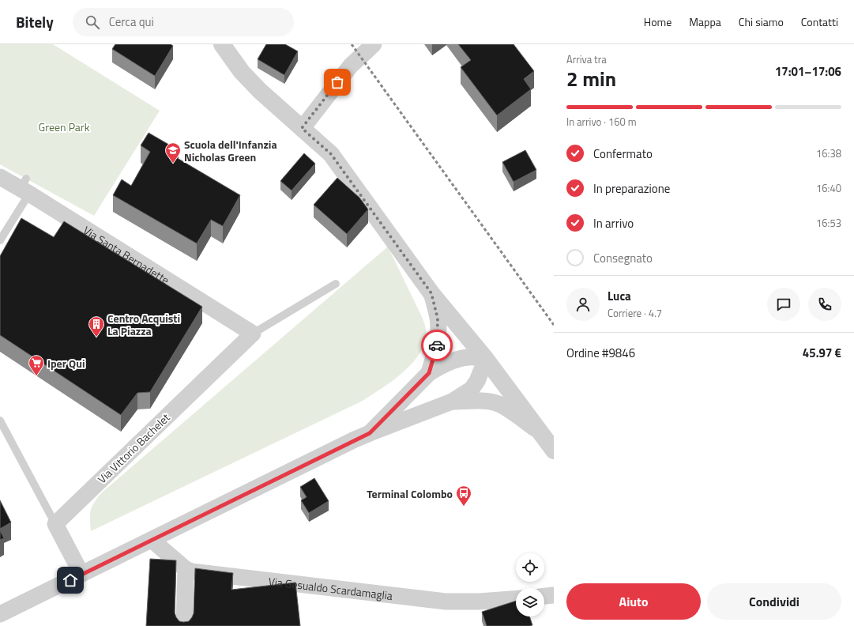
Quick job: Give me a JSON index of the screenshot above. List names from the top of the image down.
{
  "streets": {
    "street": ["Via Santa Bernadette", "Via Vittorio Bachelet", "Via Gesualdo Scardamaglia"]
  },
  "crossings": [
    ["Via Santa Bernadette", "Via Vittorio Bachelet"]
  ],
  "parks": ["Green Park"],
  "places": {
    "school or university": ["Scuola dell'Infanzia Nicholas Green"],
    "building": ["Centro Acquisti La Piazza"],
    "supermarket": ["Iper Qui"],
    "bus stop": ["Terminal Colombo"]
  },
  "page": {
    "header": "Bitely",
    "search": "Cerca qui",
    "nav": [
      "Home",
      "Mappa",
      "Chi siamo",
      "Contatti"
    ],
    "heading": ["2 min", "Arriva tra", "17:01–17:06"],
    "panel": [
      "Luca",
      "Corriere · 4.7",
      "Ordine #9846",
      "45.97 €"
    ],
    "bar": "In arrivo · 160 m",
    "list": [
      ["Confermato", "16:38"],
      ["In preparazione", "16:40"],
      ["In arrivo", "16:53"],
      "Consegnato"
    ],
    "buttons": ["Aiuto", "Condividi"]
  }
}
